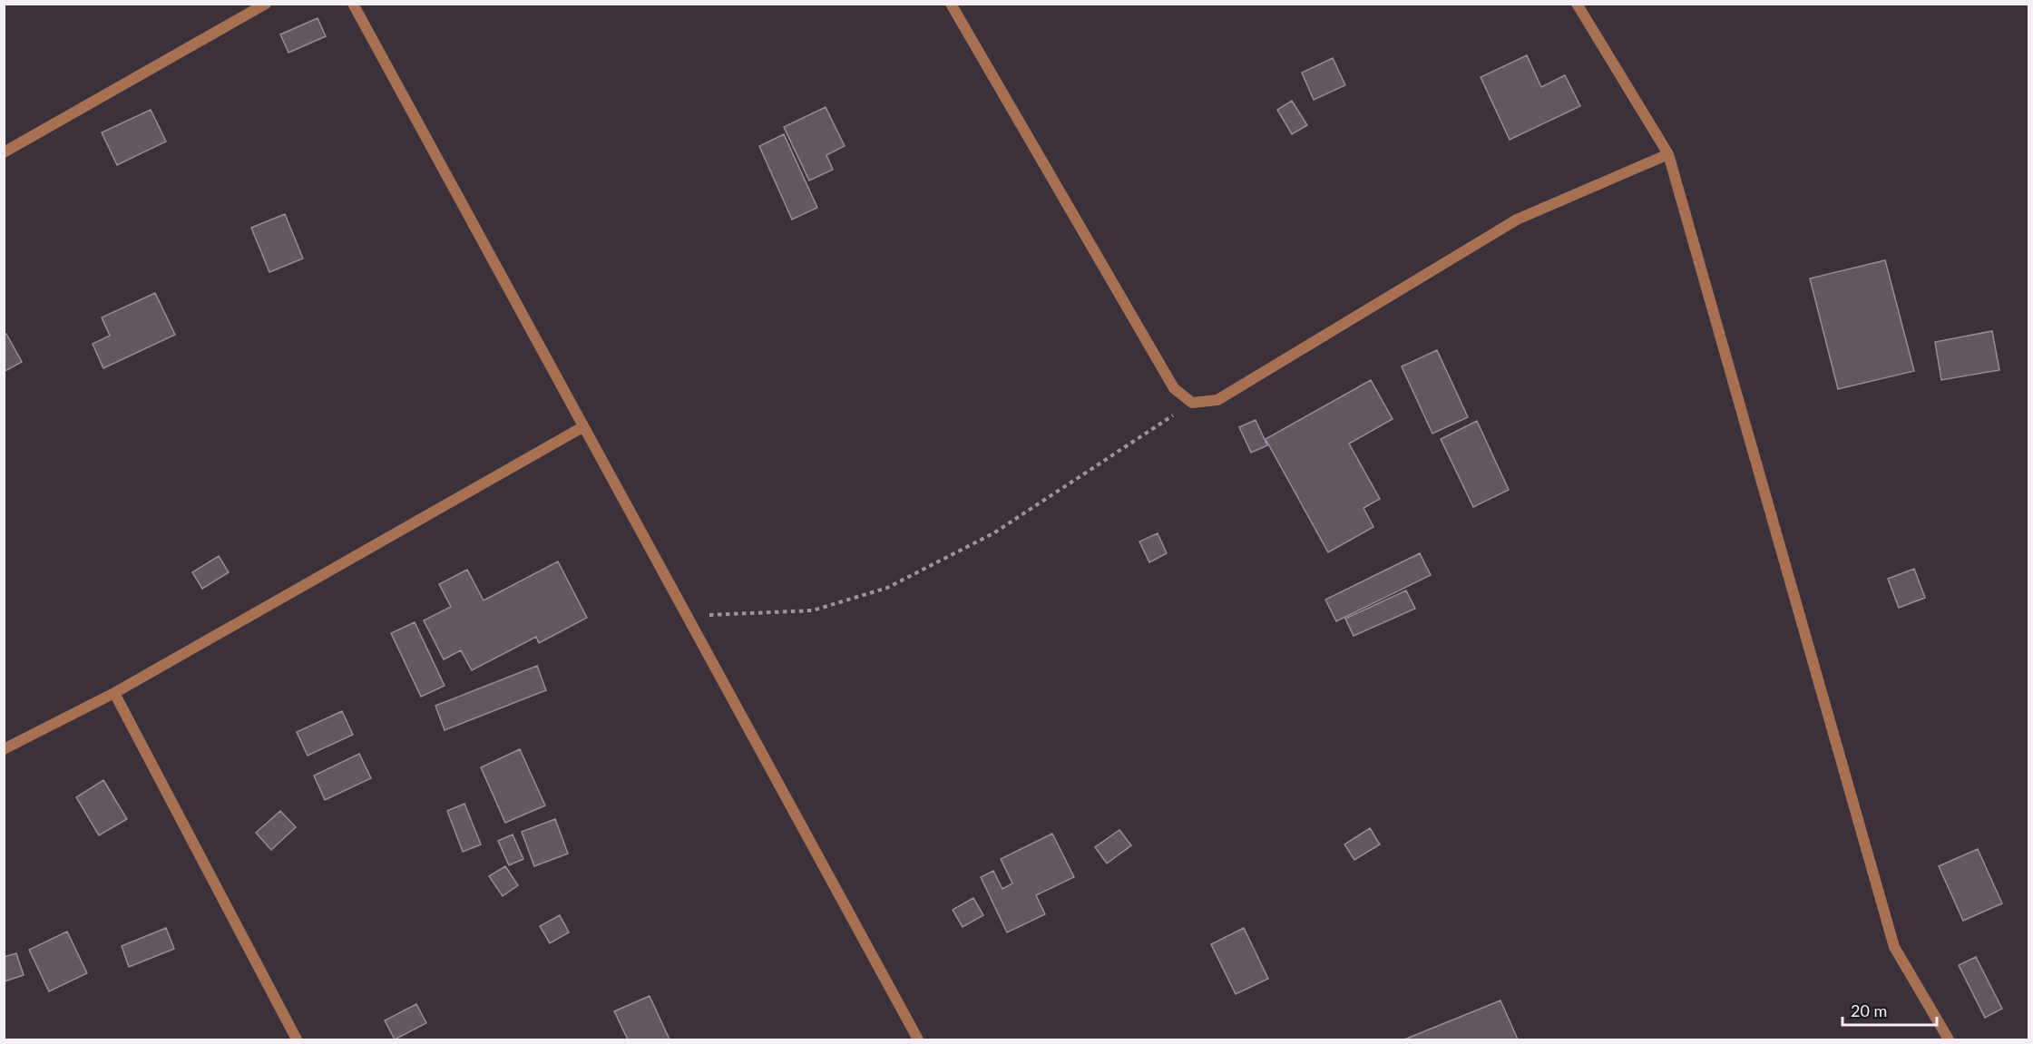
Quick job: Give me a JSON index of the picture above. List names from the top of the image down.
{
  "scale_bar": "20 m"
}
